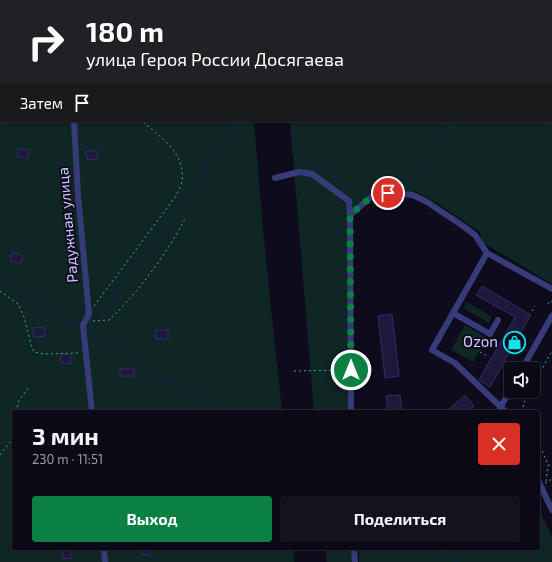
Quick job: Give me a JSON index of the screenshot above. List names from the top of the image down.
{
  "streets": {
    "street": ["Радужная улица"]
  },
  "places": {
    "shop": ["Ozon"]
  },
  "page": {
    "turn": ["180 m", "улица Героя России Досягаева"],
    "then": "Затем",
    "heading": ["3 мин", "230 m · 11:51"],
    "buttons": ["Выход", "Поделиться"]
  }
}
